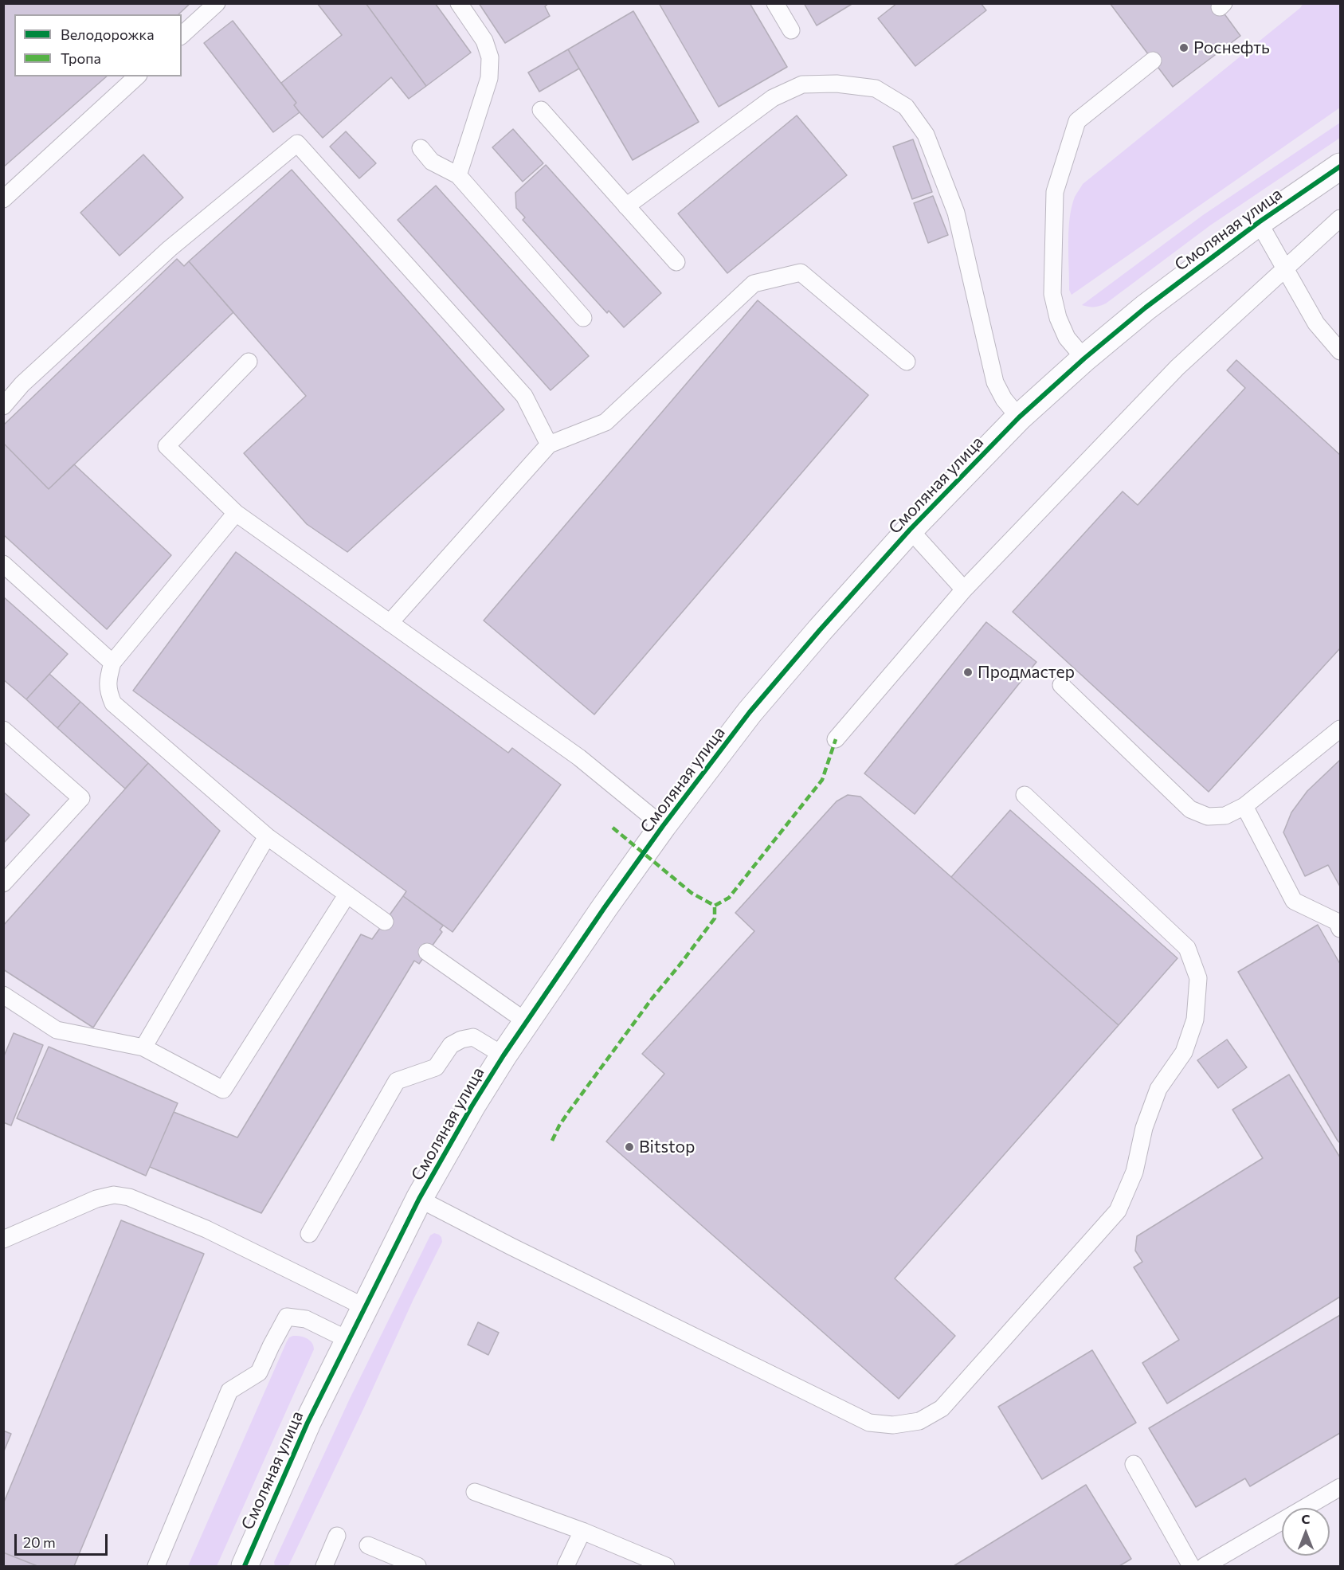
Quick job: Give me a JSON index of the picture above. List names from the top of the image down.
{
  "streets": {
    "street": ["Смоляная улица"]
  },
  "places": ["Роснефть", "Продмастер", "Bitstop"],
  "legend": ["Велодорожка", "Тропа"],
  "scale_bar": "20 m",
  "north": "top"
}
